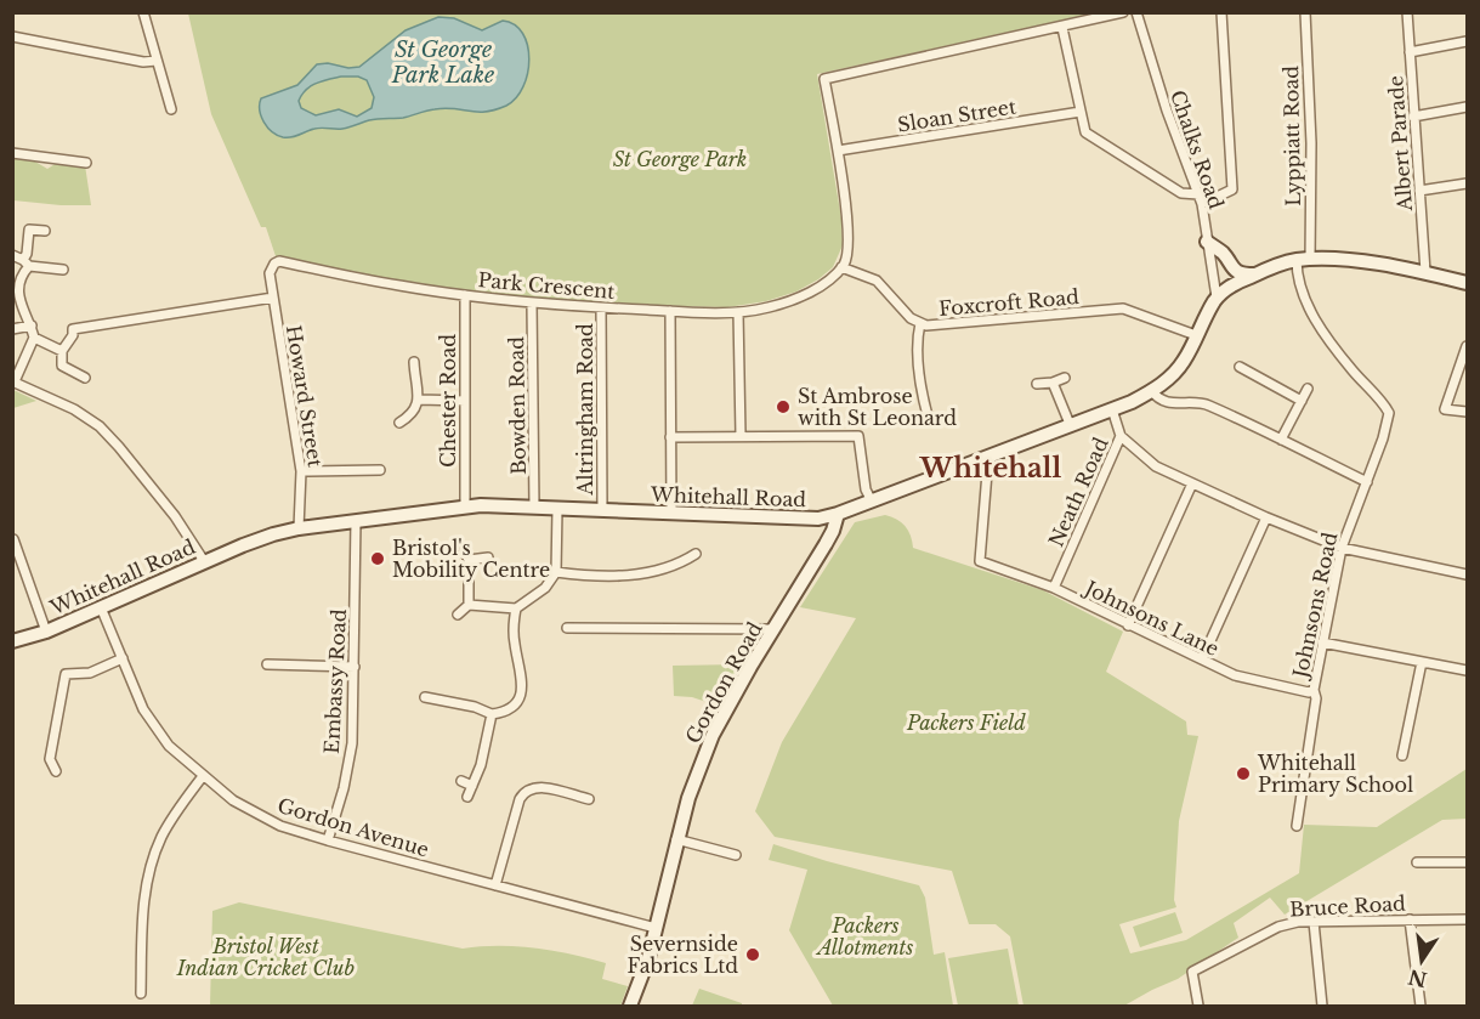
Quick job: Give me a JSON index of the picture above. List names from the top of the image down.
{
  "streets": {
    "main road": ["Whitehall Road", "Gordon Road"],
    "street": [
      "Sloan Street",
      "Lyppiatt Road",
      "Albert Parade",
      "Chalks Road",
      "Park Crescent",
      "Foxcroft Road",
      "Howard Street",
      "Chester Road",
      "Bowden Road",
      "Altringham Road",
      "Neath Road",
      "Johnsons Road",
      "Johnsons Lane",
      "Embassy Road",
      "Gordon Avenue",
      "Bruce Road"
    ]
  },
  "crossings": [
    ["Lyppiatt Road", "Whitehall Road"],
    ["Lyppiatt Road", "Johnsons Road"],
    ["Albert Parade", "Whitehall Road"],
    ["Chalks Road", "Whitehall Road"],
    ["Park Crescent", "Foxcroft Road"],
    ["Park Crescent", "Howard Street"],
    ["Park Crescent", "Chester Road"],
    ["Park Crescent", "Bowden Road"],
    ["Park Crescent", "Altringham Road"],
    ["Foxcroft Road", "Whitehall Road"],
    ["Howard Street", "Whitehall Road"],
    ["Chester Road", "Whitehall Road"],
    ["Bowden Road", "Whitehall Road"],
    ["Altringham Road", "Whitehall Road"],
    ["Neath Road", "Whitehall Road"],
    ["Neath Road", "Johnsons Lane"],
    ["Whitehall Road", "Johnsons Lane"],
    ["Whitehall Road", "Embassy Road"],
    ["Whitehall Road", "Gordon Road"],
    ["Whitehall Road", "Gordon Avenue"],
    ["Johnsons Road", "Johnsons Lane"],
    ["Embassy Road", "Gordon Avenue"],
    ["Gordon Road", "Gordon Avenue"]
  ],
  "districts": ["Whitehall"],
  "water": ["St George Park Lake"],
  "parks": [
    "St George Park",
    "Packers Field",
    "Packers Allotments",
    "Bristol West Indian Cricket Club"
  ],
  "places": [
    "St Ambrose with St Leonard",
    "Bristol's Mobility Centre",
    "Whitehall Primary School",
    "Severnside Fabrics Ltd"
  ],
  "north": "bottom"
}
